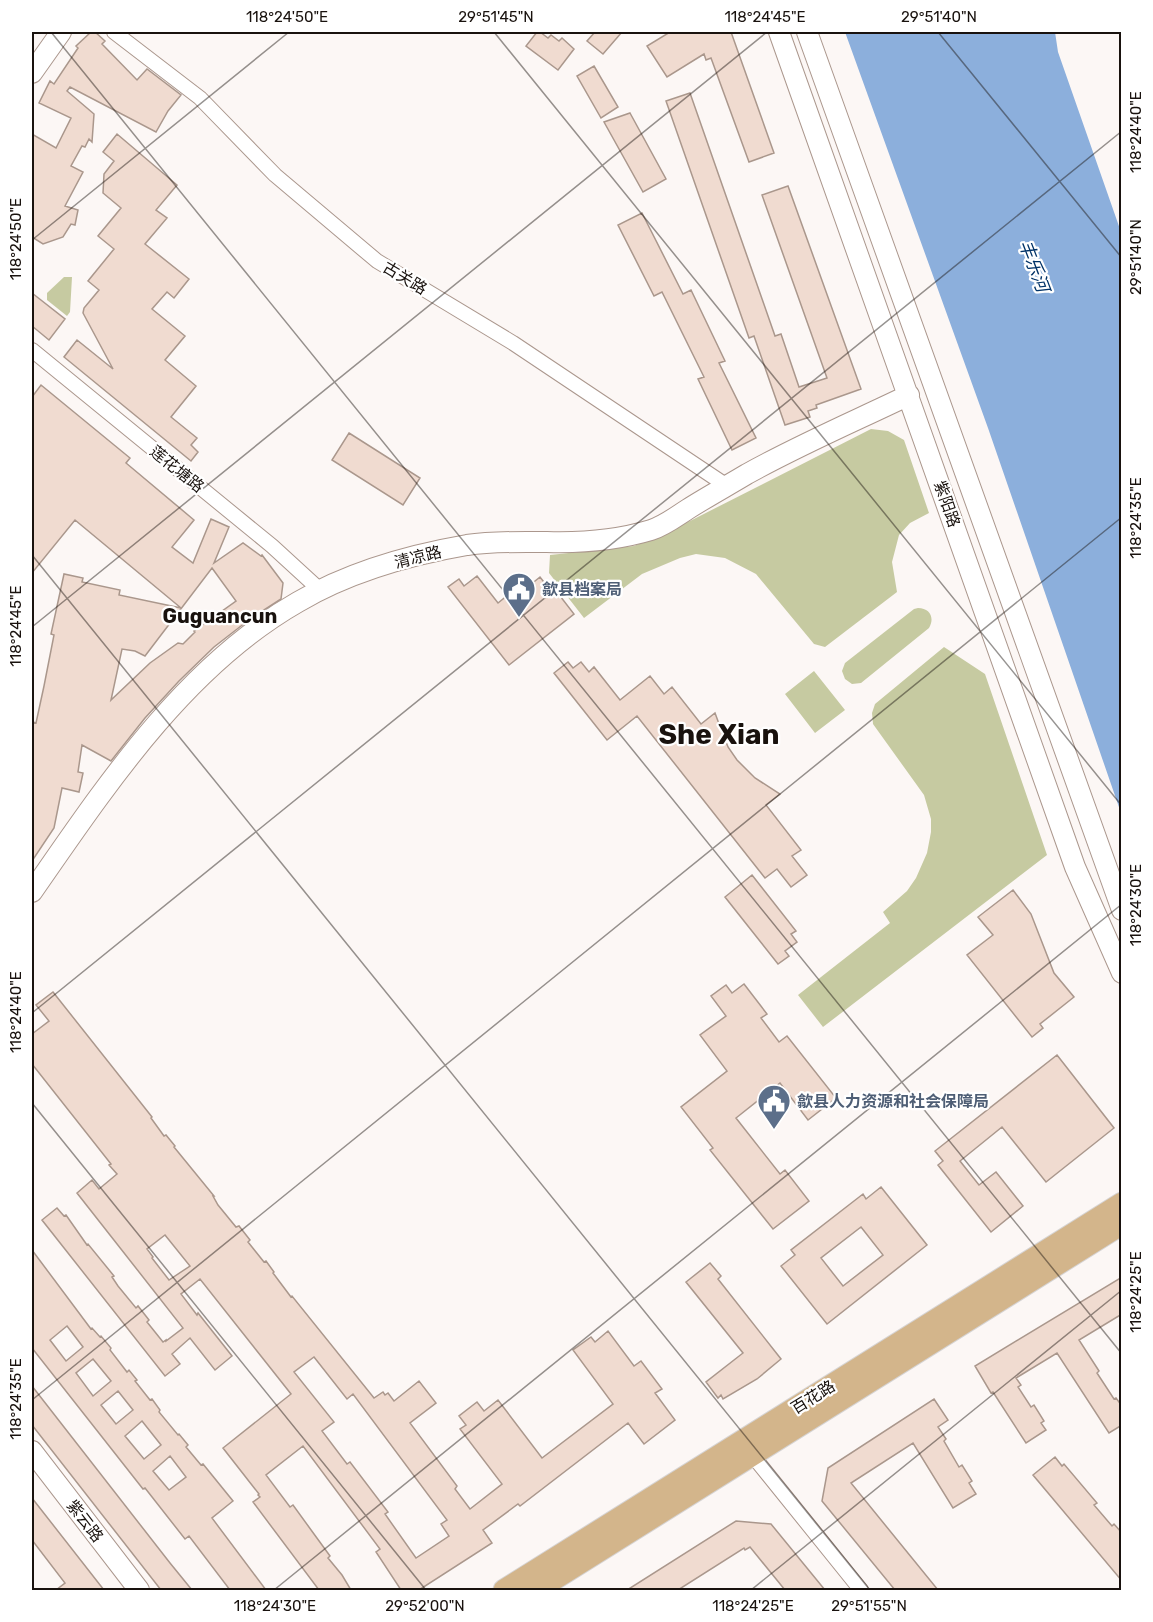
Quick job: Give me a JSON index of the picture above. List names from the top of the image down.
{
  "streets": {
    "main road": [
      "紫阳路",
      "清凉路",
      "百花路",
      "紫云路"
    ],
    "street": ["古关路", "莲花塘路"]
  },
  "crossings": [
    ["古关路", "清凉路"],
    ["莲花塘路", "清凉路"],
    ["紫阳路", "清凉路"]
  ],
  "districts": ["Guguancun", "She Xian"],
  "water": ["丰乐河"],
  "places": {
    "public building": ["歙县档案局", "歙县人力资源和社会保障局"]
  },
  "coordinates": [
    "118°24'50\"E",
    "29°51'45\"N",
    "118°24'45\"E",
    "29°51'40\"N",
    "118°24'40\"E",
    "118°24'35\"E",
    "118°24'30\"E",
    "118°24'25\"E",
    "29°52'00\"N",
    "29°51'55\"N"
  ]
}
